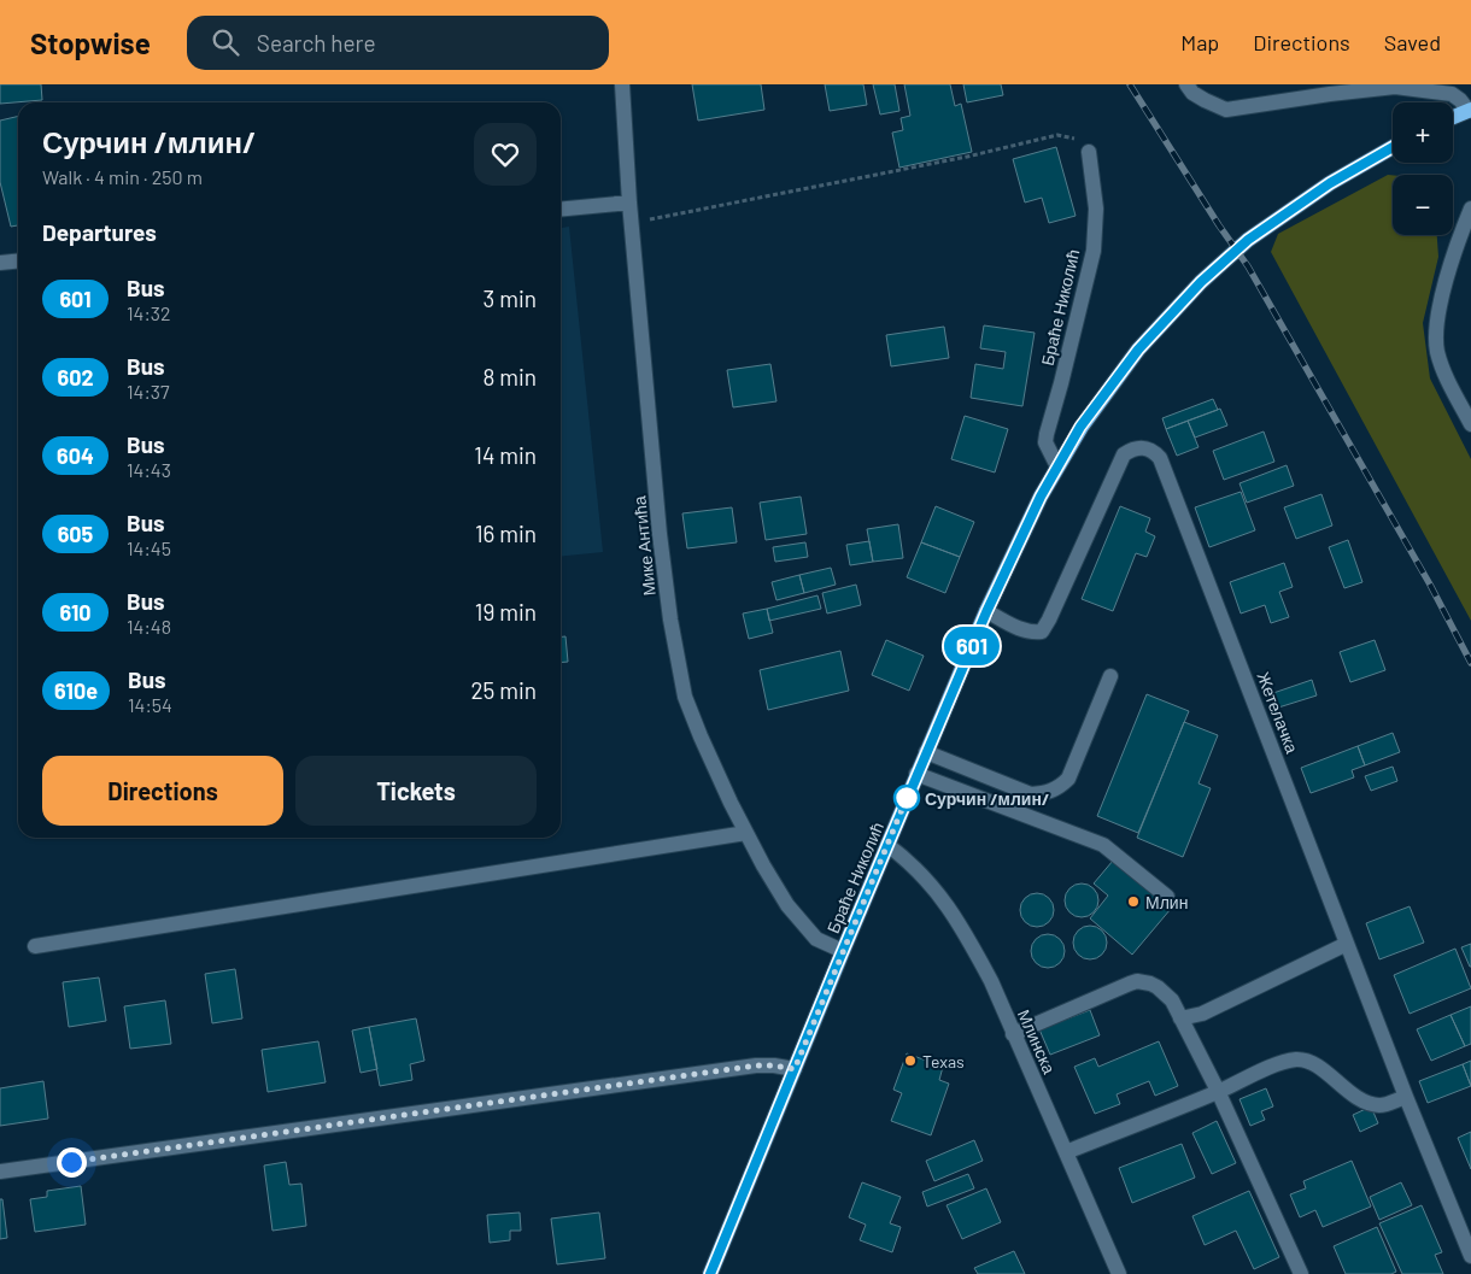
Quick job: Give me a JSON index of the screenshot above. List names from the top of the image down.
{
  "streets": {
    "main road": ["Браће Николић"],
    "street": ["Мике Антића", "Жетелачка", "Млинска"]
  },
  "crossings": [
    ["Браће Николић", "Мике Антића"],
    ["Браће Николић", "Жетелачка"],
    ["Браће Николић", "Млинска"]
  ],
  "places": ["Сурчин /млин/", "Млин", "Texas"],
  "lines": ["bus line 601"],
  "page": {
    "header": "Stopwise",
    "search": "Search here",
    "nav": ["Map", "Directions", "Saved"],
    "on_map": "601",
    "map_buttons": ["+", "−"],
    "heading": [
      ["Сурчин /млин/", "Walk · 4 min · 250 m"],
      "Departures"
    ],
    "list": [
      {
        "mark": "601",
        "name": "Bus",
        "note": "14:32",
        "value": "3 min"
      },
      {
        "mark": "602",
        "name": "Bus",
        "note": "14:37",
        "value": "8 min"
      },
      {
        "mark": "604",
        "name": "Bus",
        "note": "14:43",
        "value": "14 min"
      },
      {
        "mark": "605",
        "name": "Bus",
        "note": "14:45",
        "value": "16 min"
      },
      {
        "mark": "610",
        "name": "Bus",
        "note": "14:48",
        "value": "19 min"
      },
      {
        "mark": "610e",
        "name": "Bus",
        "note": "14:54",
        "value": "25 min"
      }
    ],
    "buttons": ["Directions", "Tickets"]
  }
}
